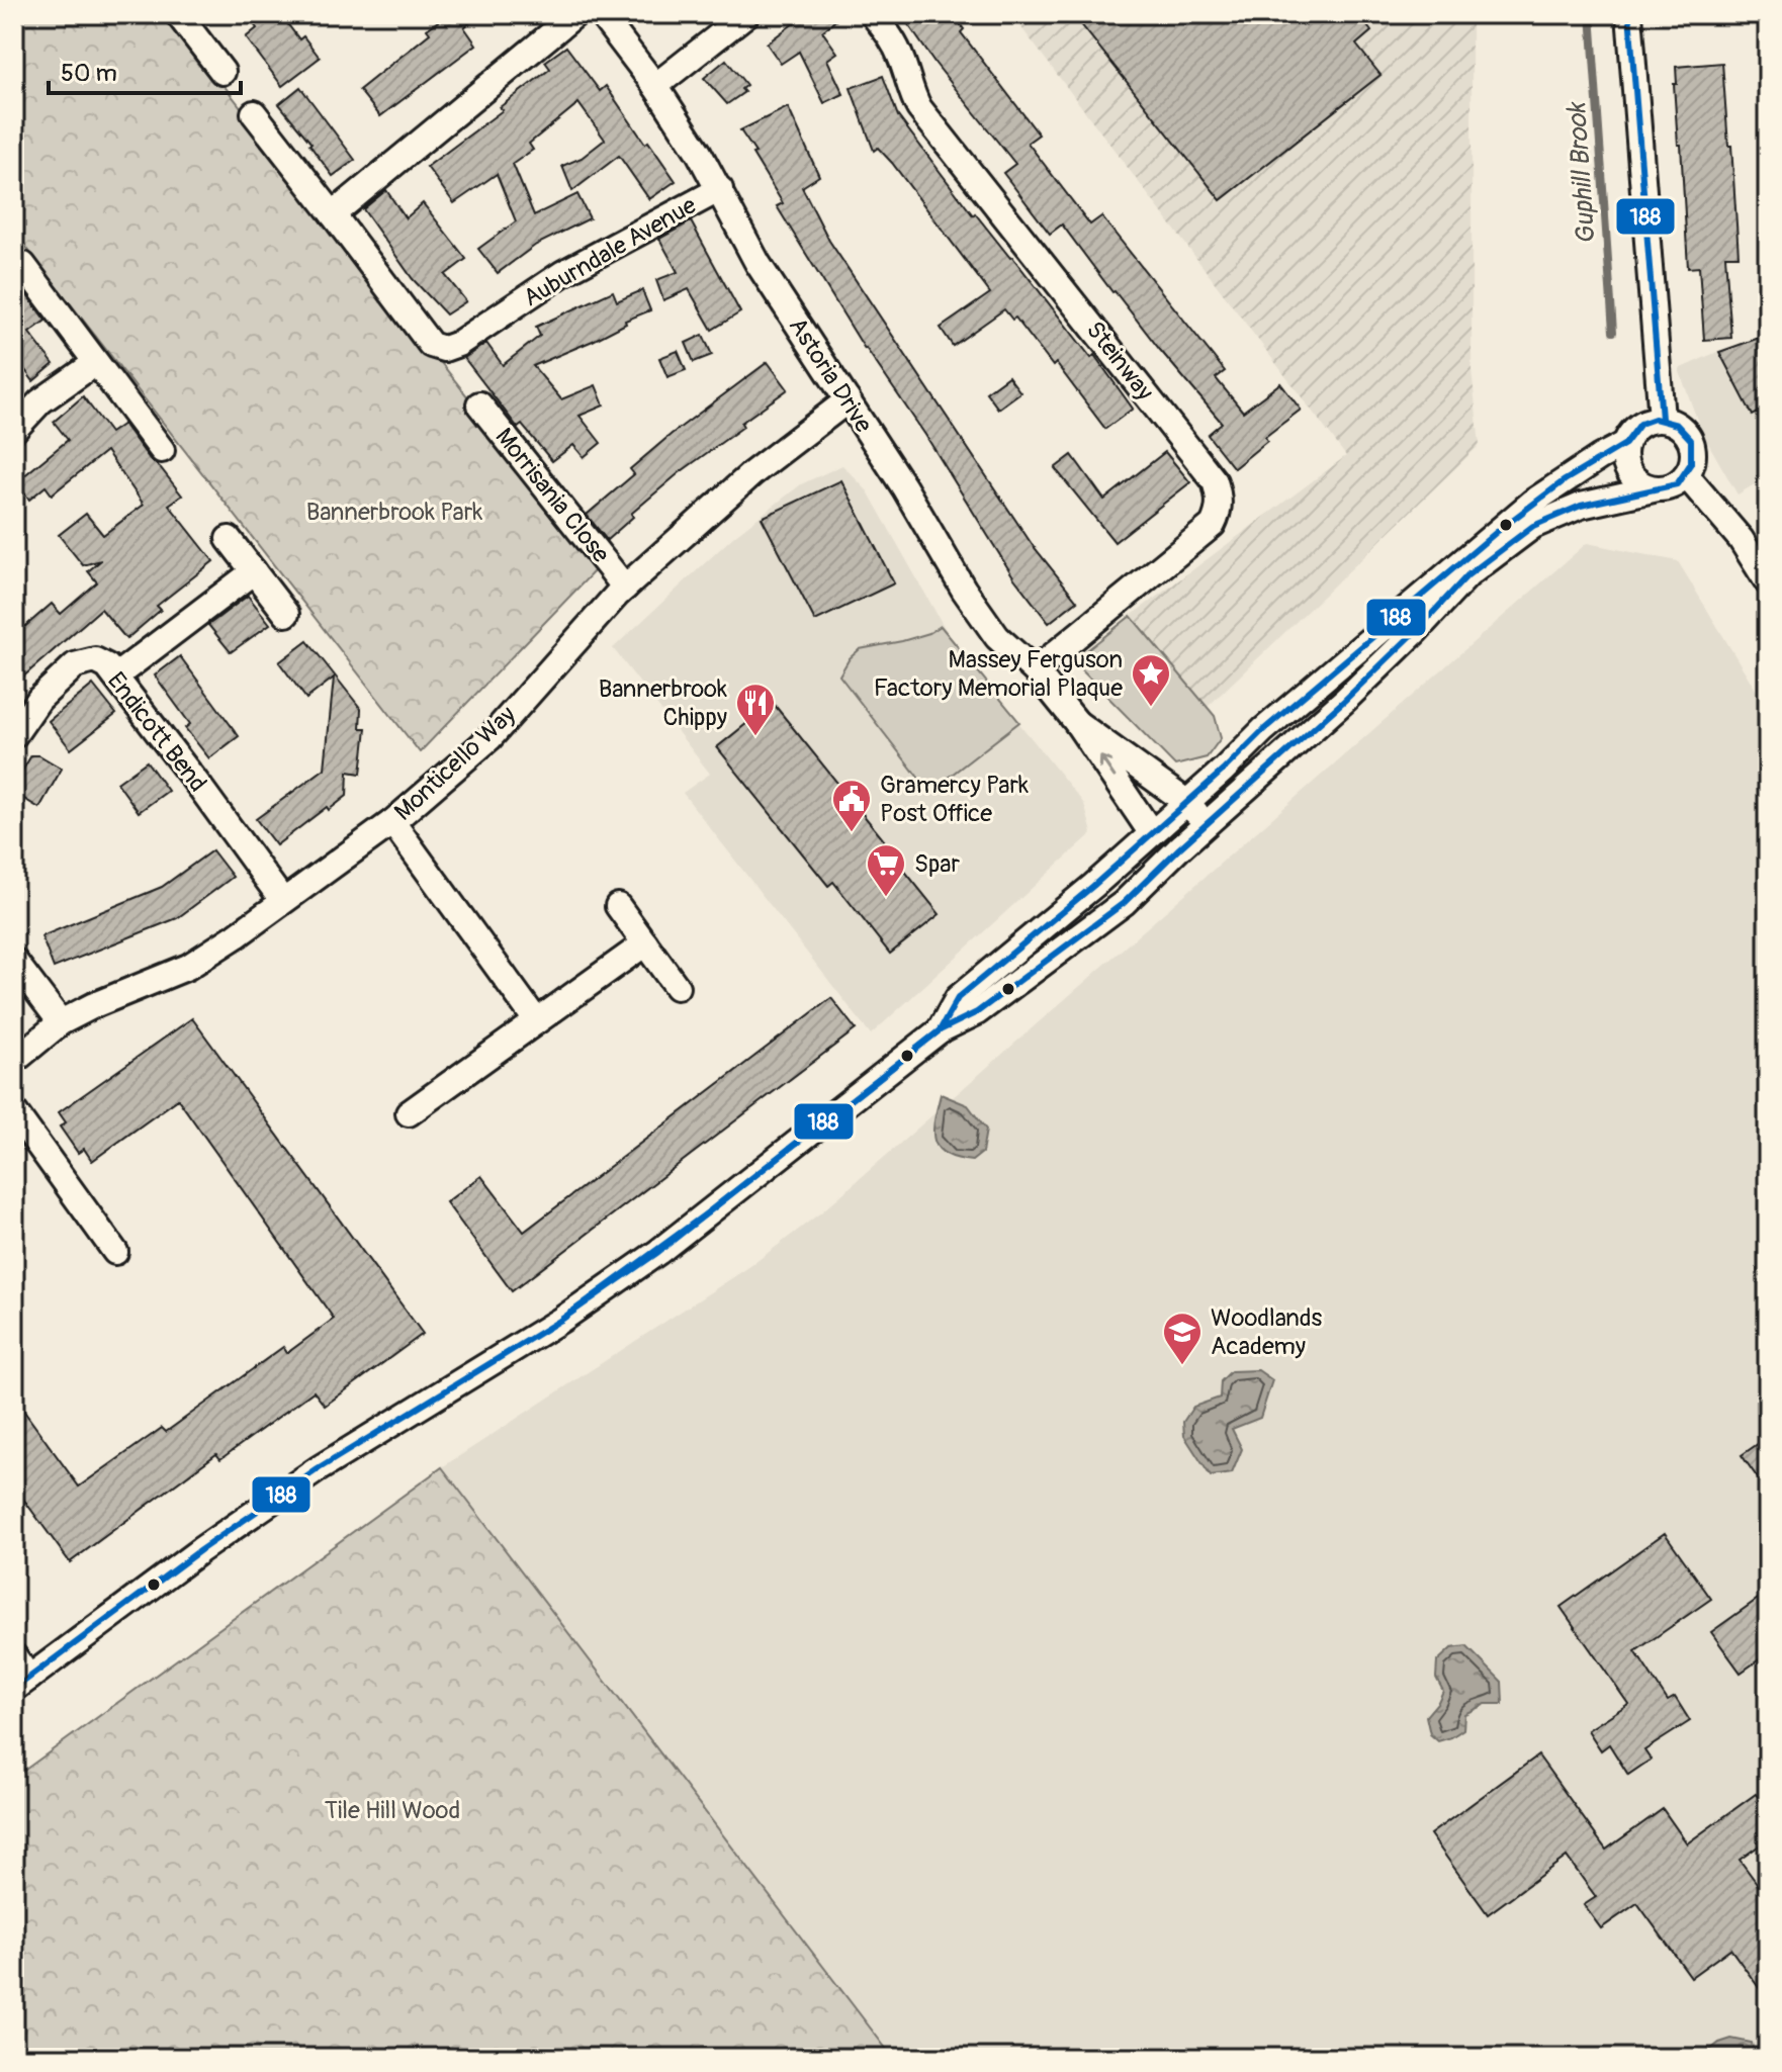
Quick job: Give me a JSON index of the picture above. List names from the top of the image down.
{
  "streets": {
    "street": [
      "Auburndale Avenue",
      "Steinway",
      "Astoria Drive",
      "Morrisania Close",
      "Endicott Bend",
      "Monticello Way"
    ]
  },
  "crossings": [
    ["Auburndale Avenue", "Astoria Drive"],
    ["Steinway", "Astoria Drive"],
    ["Astoria Drive", "Monticello Way"],
    ["Morrisania Close", "Monticello Way"],
    ["Endicott Bend", "Monticello Way"]
  ],
  "water": ["Guphill Brook"],
  "parks": ["Bannerbrook Park", "Tile Hill Wood"],
  "places": {
    "place": ["Massey Ferguson Factory Memorial Plaque"],
    "restaurant": ["Bannerbrook Chippy"],
    "public building": ["Gramercy Park Post Office"],
    "supermarket": ["Spar"],
    "school or university": ["Woodlands Academy"]
  },
  "lines": ["transit line 188"],
  "scale_bar": "50 m"
}
